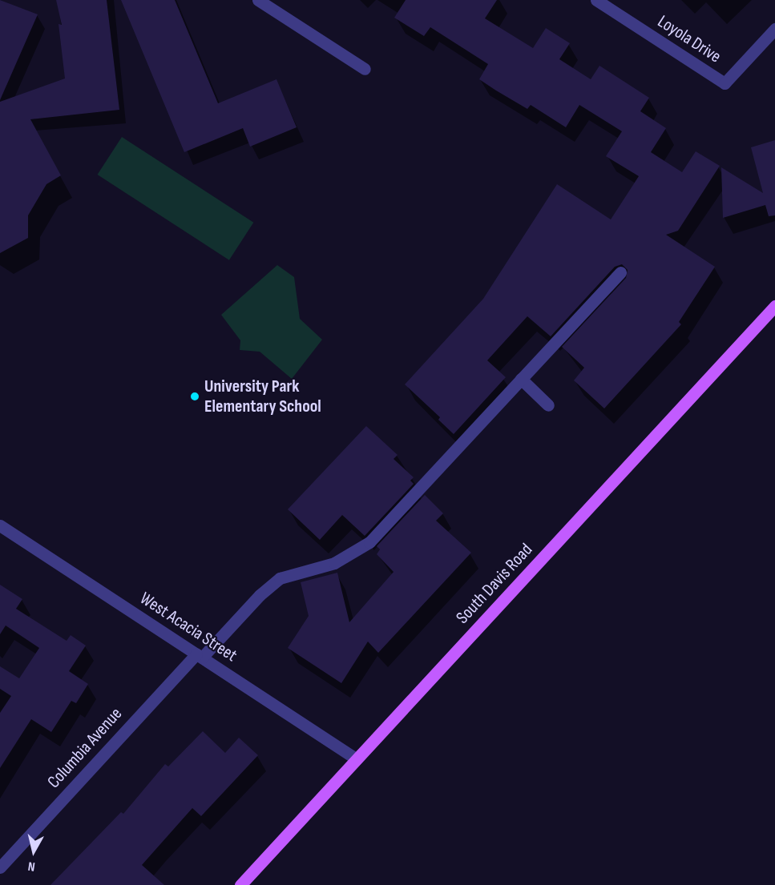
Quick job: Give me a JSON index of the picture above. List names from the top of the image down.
{
  "streets": {
    "main road": ["South Davis Road"],
    "street": ["Loyola Drive", "West Acacia Street", "Columbia Avenue"]
  },
  "crossings": [
    ["South Davis Road", "West Acacia Street"],
    ["West Acacia Street", "Columbia Avenue"]
  ],
  "places": ["University Park Elementary School"],
  "north": "bottom"
}
